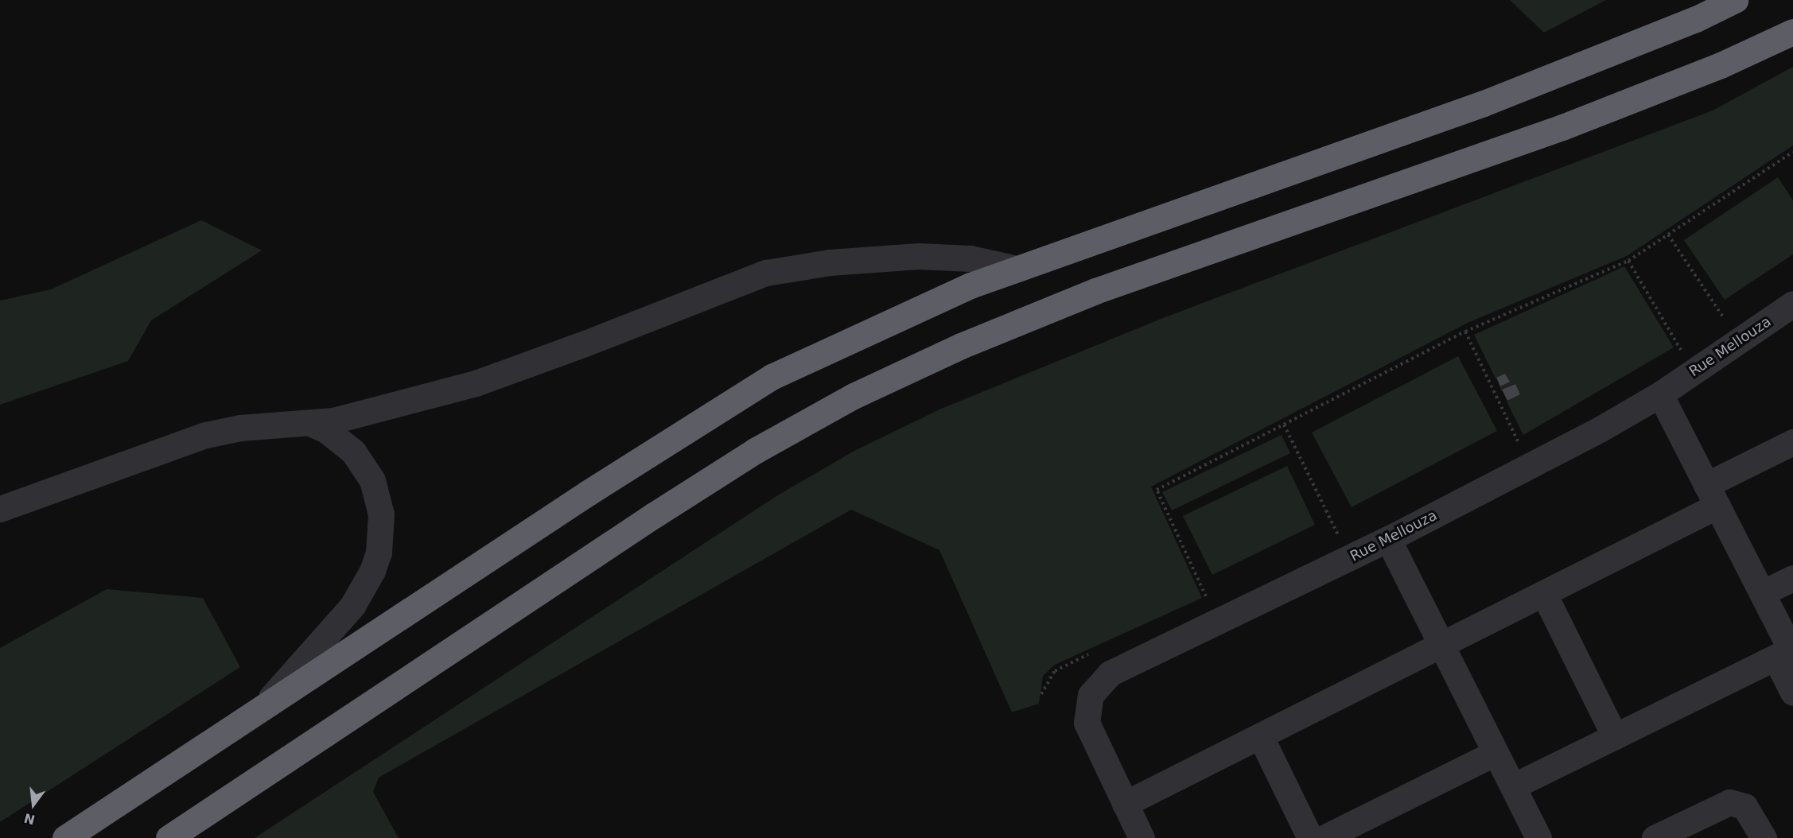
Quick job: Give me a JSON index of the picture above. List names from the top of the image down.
{
  "streets": {
    "street": ["Rue Mellouza"]
  },
  "north": "bottom"
}
